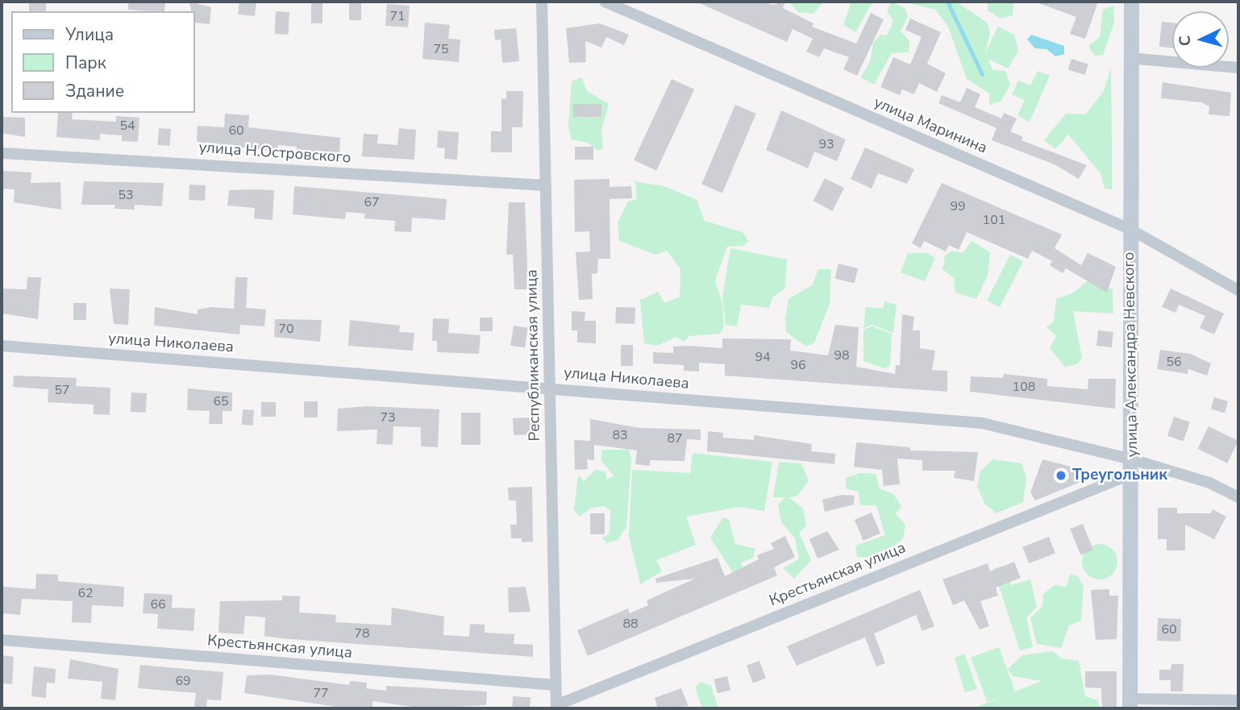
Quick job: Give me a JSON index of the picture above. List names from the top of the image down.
{
  "streets": {
    "main road": ["улица Александра Невского"],
    "street": [
      "улица Маринина",
      "улица Н.Островского",
      "улица Николаева",
      "Республиканская улица",
      "Крестьянская улица"
    ]
  },
  "crossings": [
    ["улица Маринина", "улица Александра Невского"],
    ["улица Н.Островского", "Республиканская улица"],
    ["улица Николаева", "улица Александра Невского"],
    ["улица Николаева", "Республиканская улица"],
    ["улица Николаева", "Крестьянская улица"],
    ["улица Александра Невского", "Крестьянская улица"],
    ["Республиканская улица", "Крестьянская улица"]
  ],
  "places": ["Треугольник"],
  "house_numbers": [
    "71",
    "75",
    "54",
    "60",
    "93",
    "53",
    "67",
    "99",
    "101",
    "70",
    "98",
    "94",
    "56",
    "96",
    "108",
    "57",
    "65",
    "73",
    "83",
    "87",
    "62",
    "66",
    "88",
    "60",
    "78",
    "69",
    "77"
  ],
  "legend": ["Улица", "Парк", "Здание"],
  "north": "left"
}
